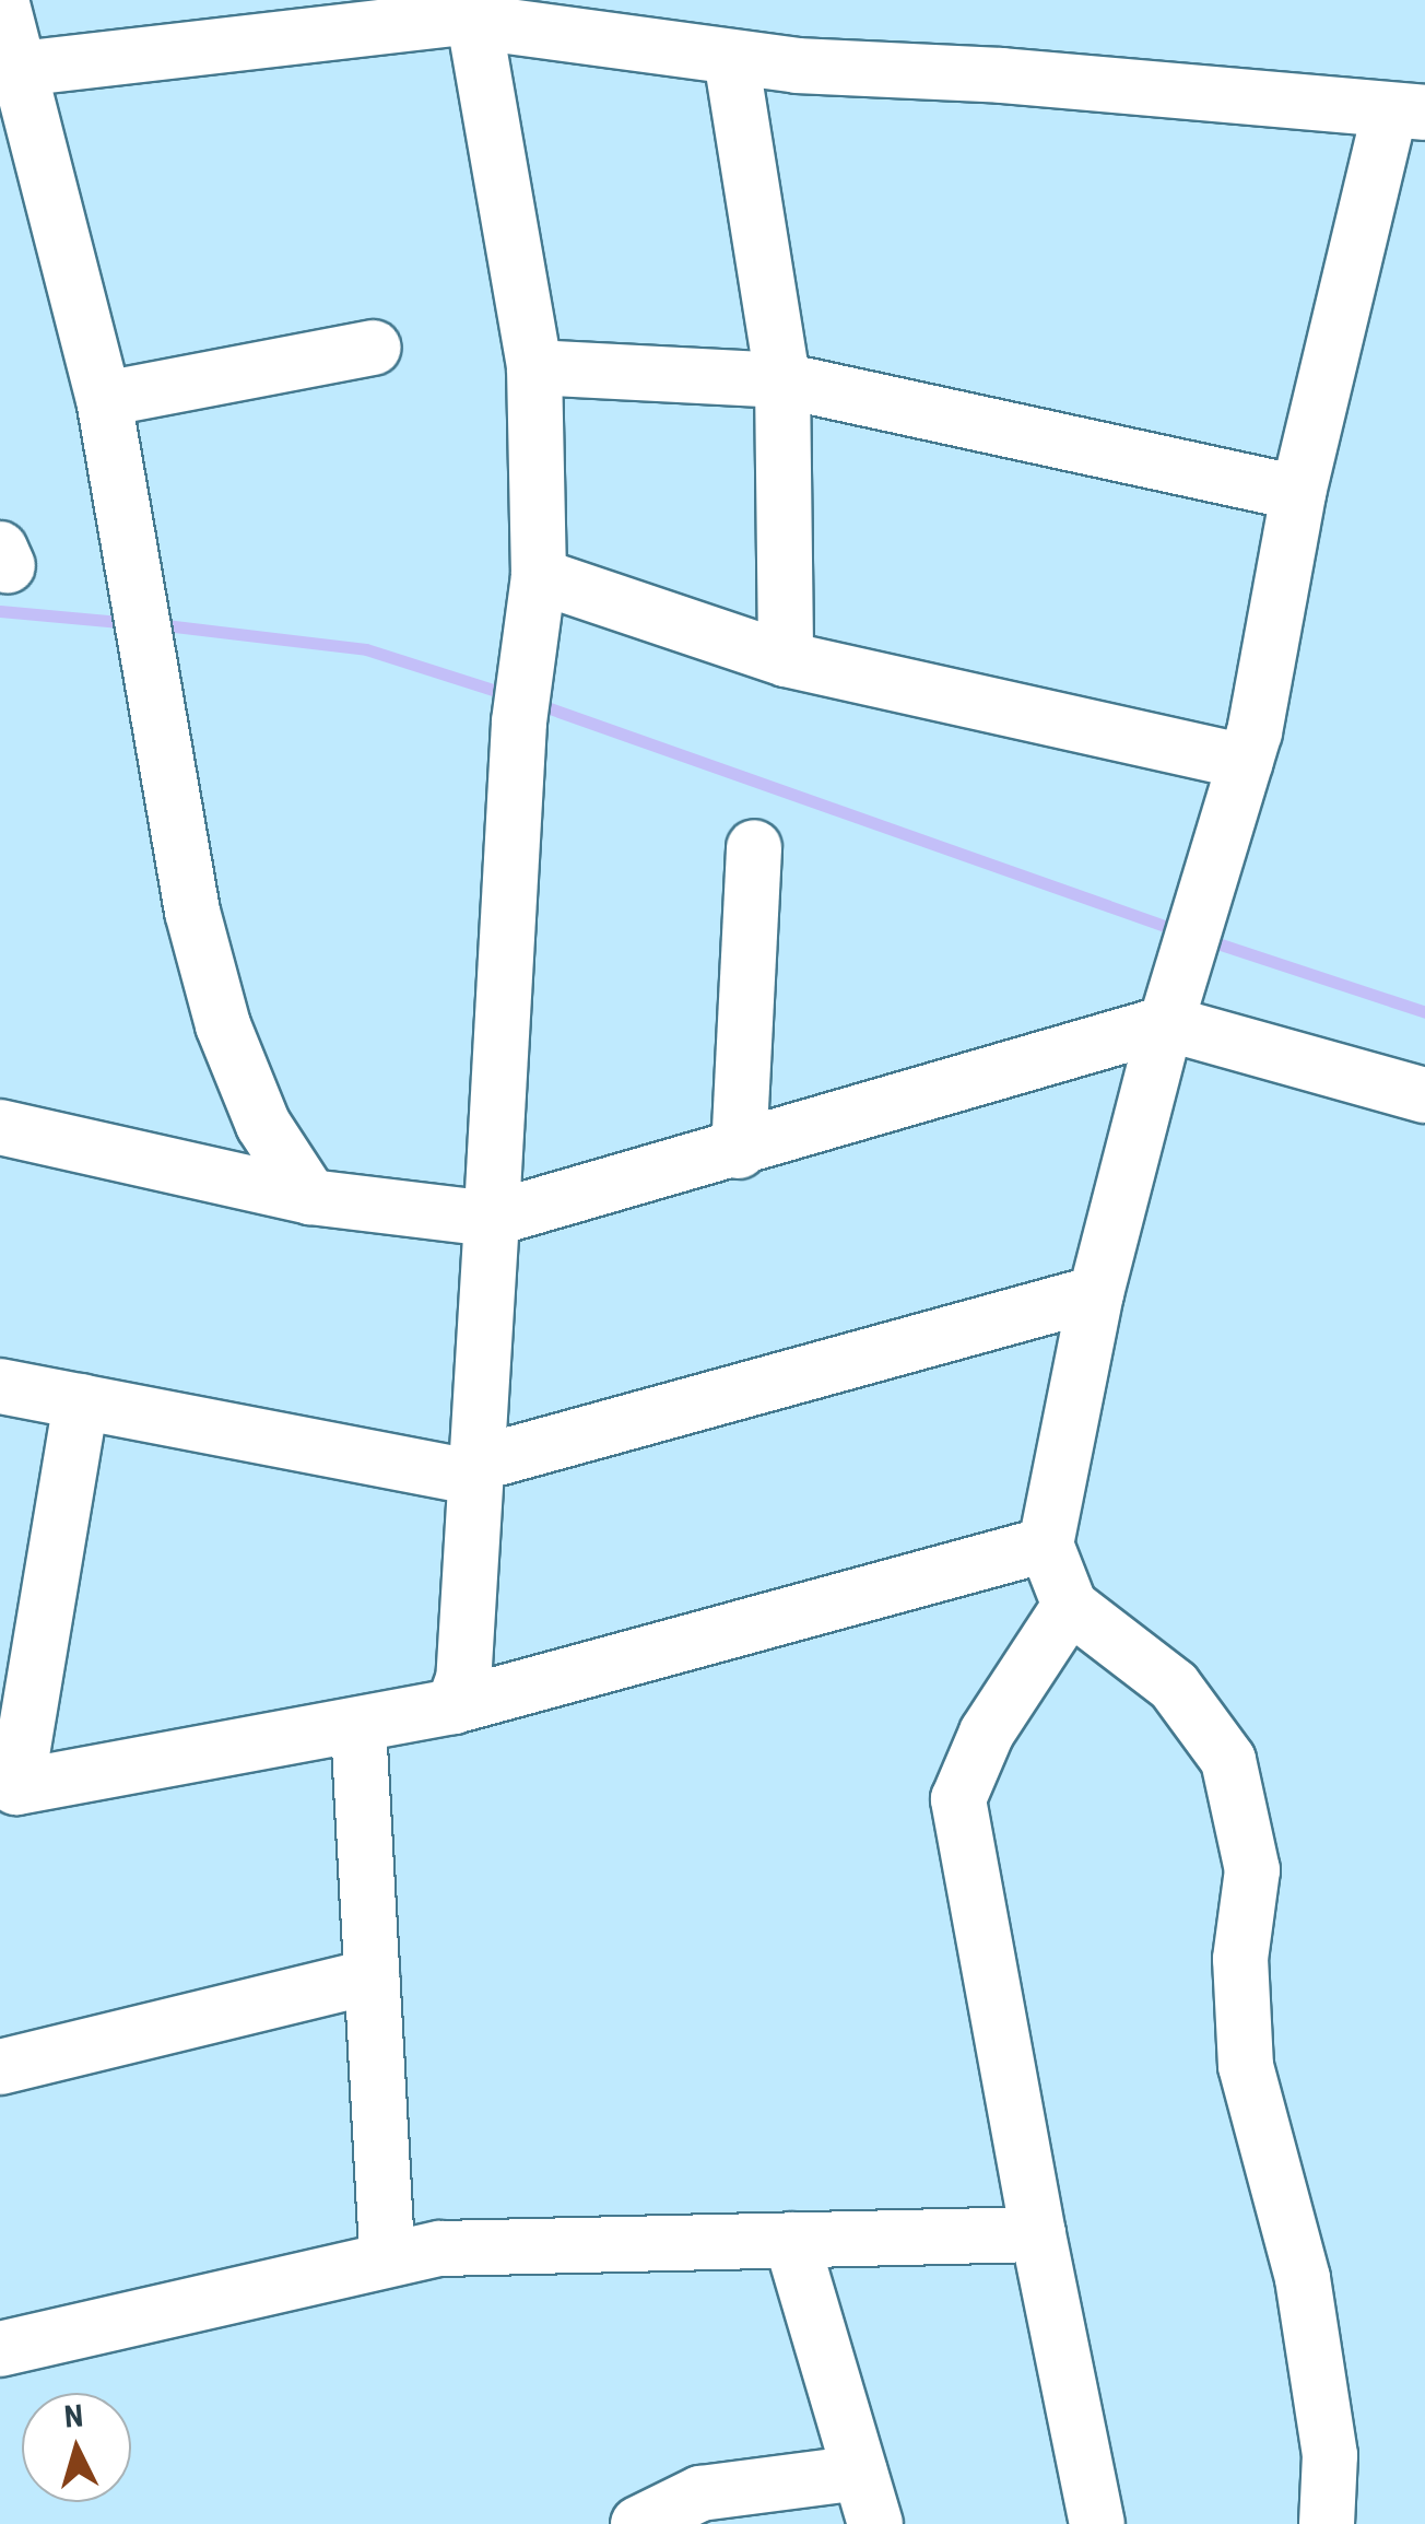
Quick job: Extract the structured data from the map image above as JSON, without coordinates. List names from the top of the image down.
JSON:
{
  "north": "top"
}
